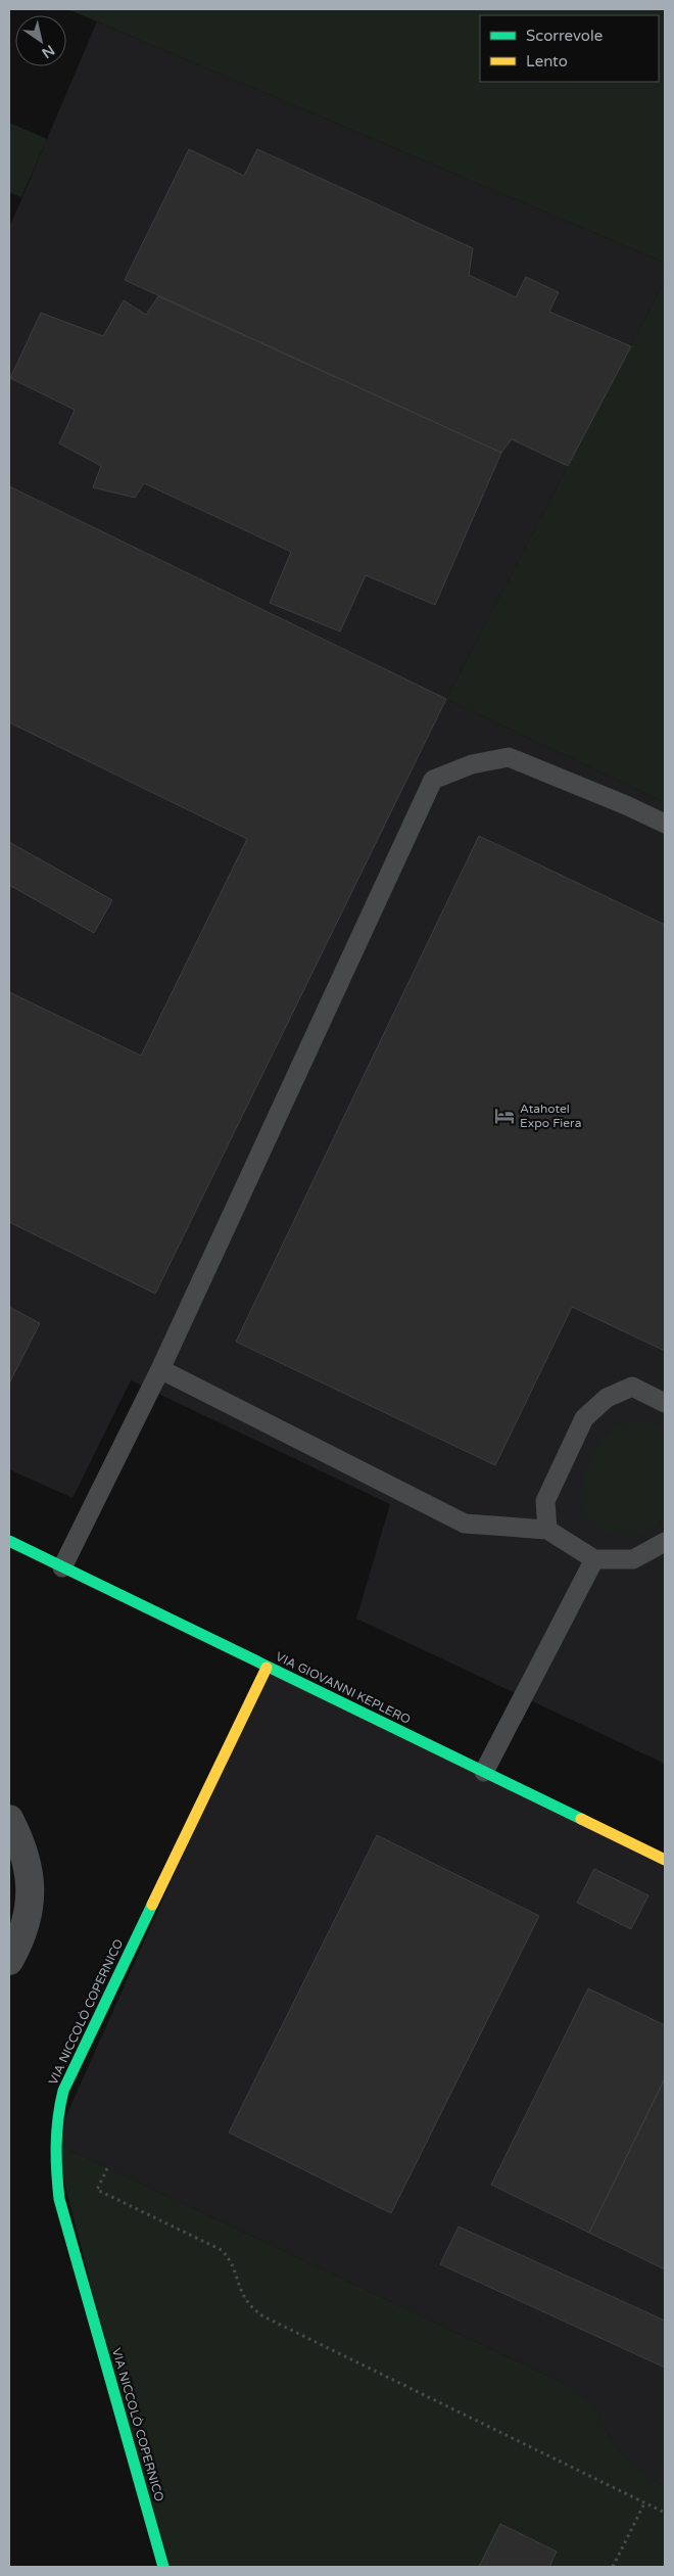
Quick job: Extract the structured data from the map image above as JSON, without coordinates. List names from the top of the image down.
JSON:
{
  "streets": {
    "street": ["VIA GIOVANNI KEPLERO", "VIA NICCOLÒ COPERNICO"]
  },
  "crossings": [
    ["VIA GIOVANNI KEPLERO", "VIA NICCOLÒ COPERNICO"]
  ],
  "places": {
    "hotel": ["Atahotel Expo Fiera"]
  },
  "legend": ["Scorrevole", "Lento"],
  "north": "bottom right"
}
